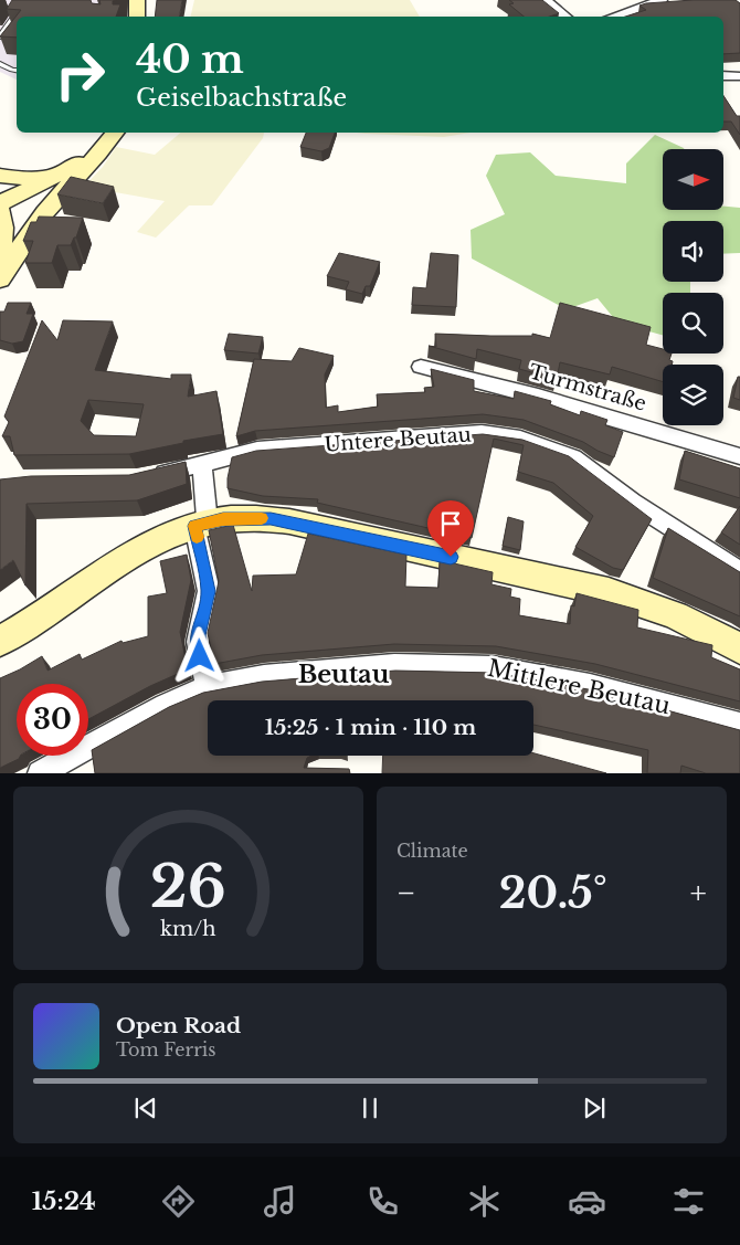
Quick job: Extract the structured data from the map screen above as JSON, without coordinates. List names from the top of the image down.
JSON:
{
  "streets": {
    "street": ["Turmstraße", "Untere Beutau", "Mittlere Beutau"]
  },
  "districts": ["Beutau"],
  "north": "right",
  "page": {
    "turn": ["40 m", "Geiselbachstraße"],
    "limit": "30",
    "trip": "15:25 · 1 min · 110 m",
    "tile": "Climate",
    "heat": ["−", "20.5°", "+"],
    "song": ["Open Road", "Tom Ferris"],
    "tabs": "15:24",
    "gauge": ["26", "km/h"]
  }
}
